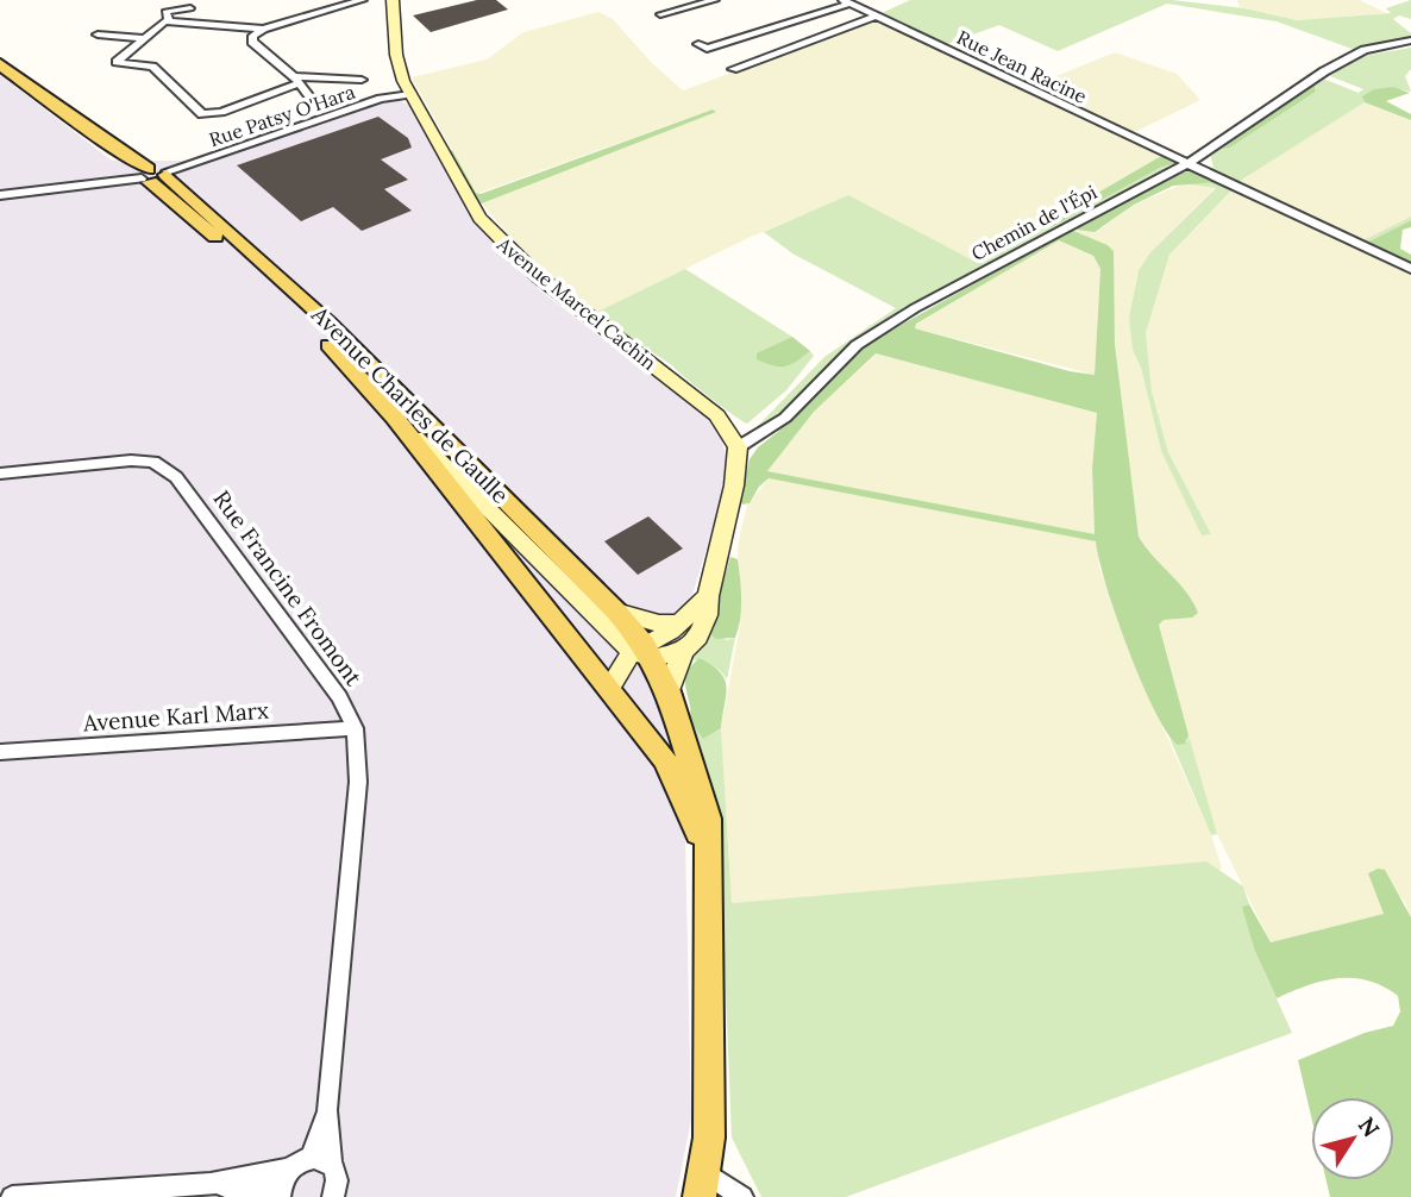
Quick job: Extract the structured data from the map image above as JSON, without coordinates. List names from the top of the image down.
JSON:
{
  "streets": {
    "main road": ["Avenue Charles de Gaulle"],
    "street": [
      "Rue Jean Racine",
      "Rue Patsy O'Hara",
      "Chemin de l'Épi",
      "Avenue Marcel Cachin",
      "Rue Francine Fromont",
      "Avenue Karl Marx"
    ]
  },
  "crossings": [
    ["Rue Jean Racine", "Chemin de l'Épi"],
    ["Rue Patsy O'Hara", "Avenue Marcel Cachin"],
    ["Rue Patsy O'Hara", "Avenue Charles de Gaulle"],
    ["Chemin de l'Épi", "Avenue Marcel Cachin"],
    ["Rue Francine Fromont", "Avenue Karl Marx"]
  ],
  "north": "top right"
}
